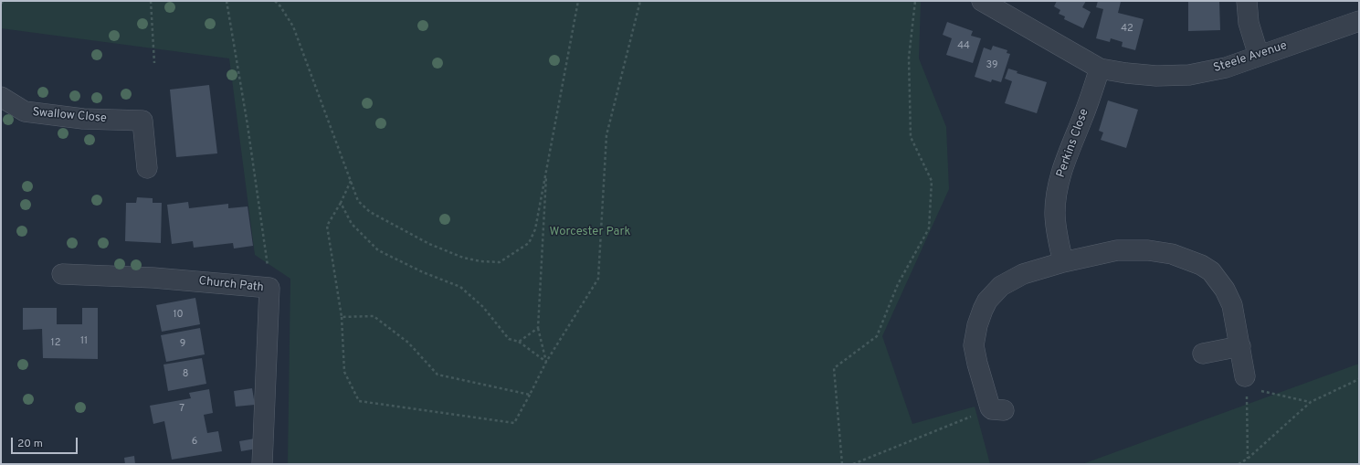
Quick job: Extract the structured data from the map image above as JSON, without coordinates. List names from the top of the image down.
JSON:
{
  "streets": {
    "street": [
      "Steele Avenue",
      "Swallow Close",
      "Perkins Close",
      "Church Path"
    ]
  },
  "crossings": [
    ["Steele Avenue", "Perkins Close"]
  ],
  "parks": ["Worcester Park"],
  "house_numbers": [
    "42",
    "44",
    "39",
    "10",
    "11",
    "12",
    "9",
    "8",
    "7",
    "6"
  ],
  "scale_bar": "20 m"
}
